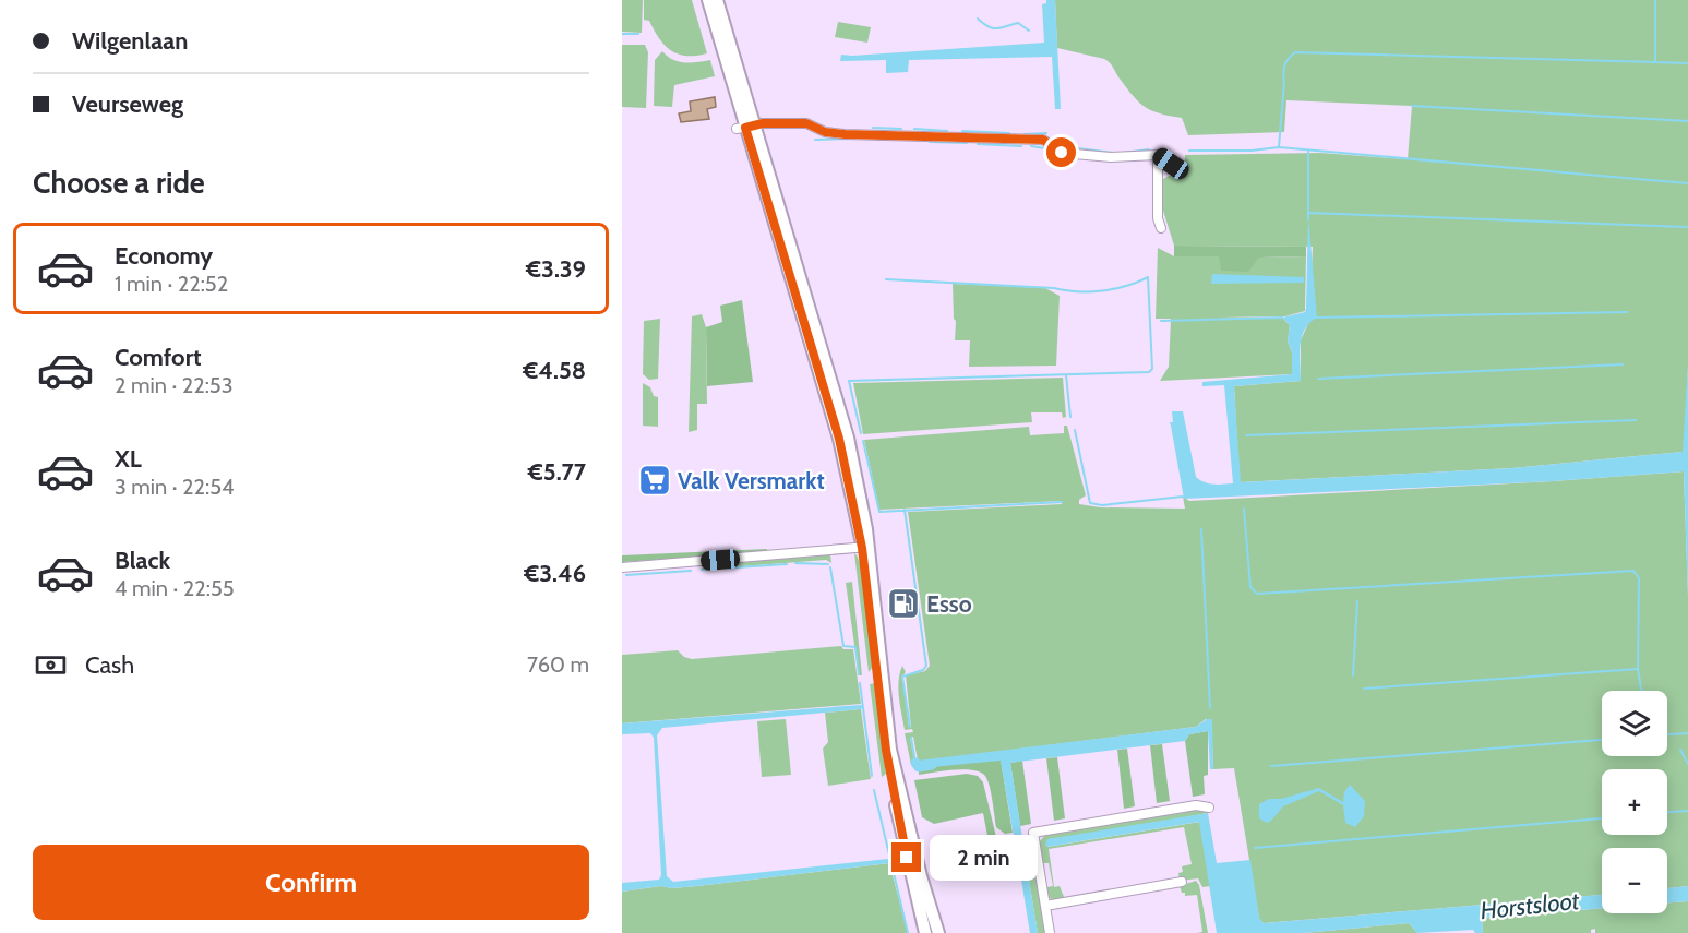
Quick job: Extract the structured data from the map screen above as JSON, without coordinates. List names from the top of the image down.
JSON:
{
  "water": ["Horstsloot"],
  "places": {
    "supermarket": ["Valk Versmarkt"],
    "fuel station": ["Esso"]
  },
  "page": {
    "banner": ["Wilgenlaan", "Veurseweg"],
    "heading": "Choose a ride",
    "list": [
      {
        "name": "Economy",
        "note": "1 min · 22:52",
        "value": "€3.39"
      },
      {
        "name": "Comfort",
        "note": "2 min · 22:53",
        "value": "€4.58"
      },
      {
        "name": "XL",
        "note": "3 min · 22:54",
        "value": "€5.77"
      },
      {
        "name": "Black",
        "note": "4 min · 22:55",
        "value": "€3.46"
      }
    ],
    "pay": ["Cash", "760 m"],
    "map_buttons": ["+", "−"],
    "buttons": "Confirm",
    "bubble": "2 min"
  }
}
